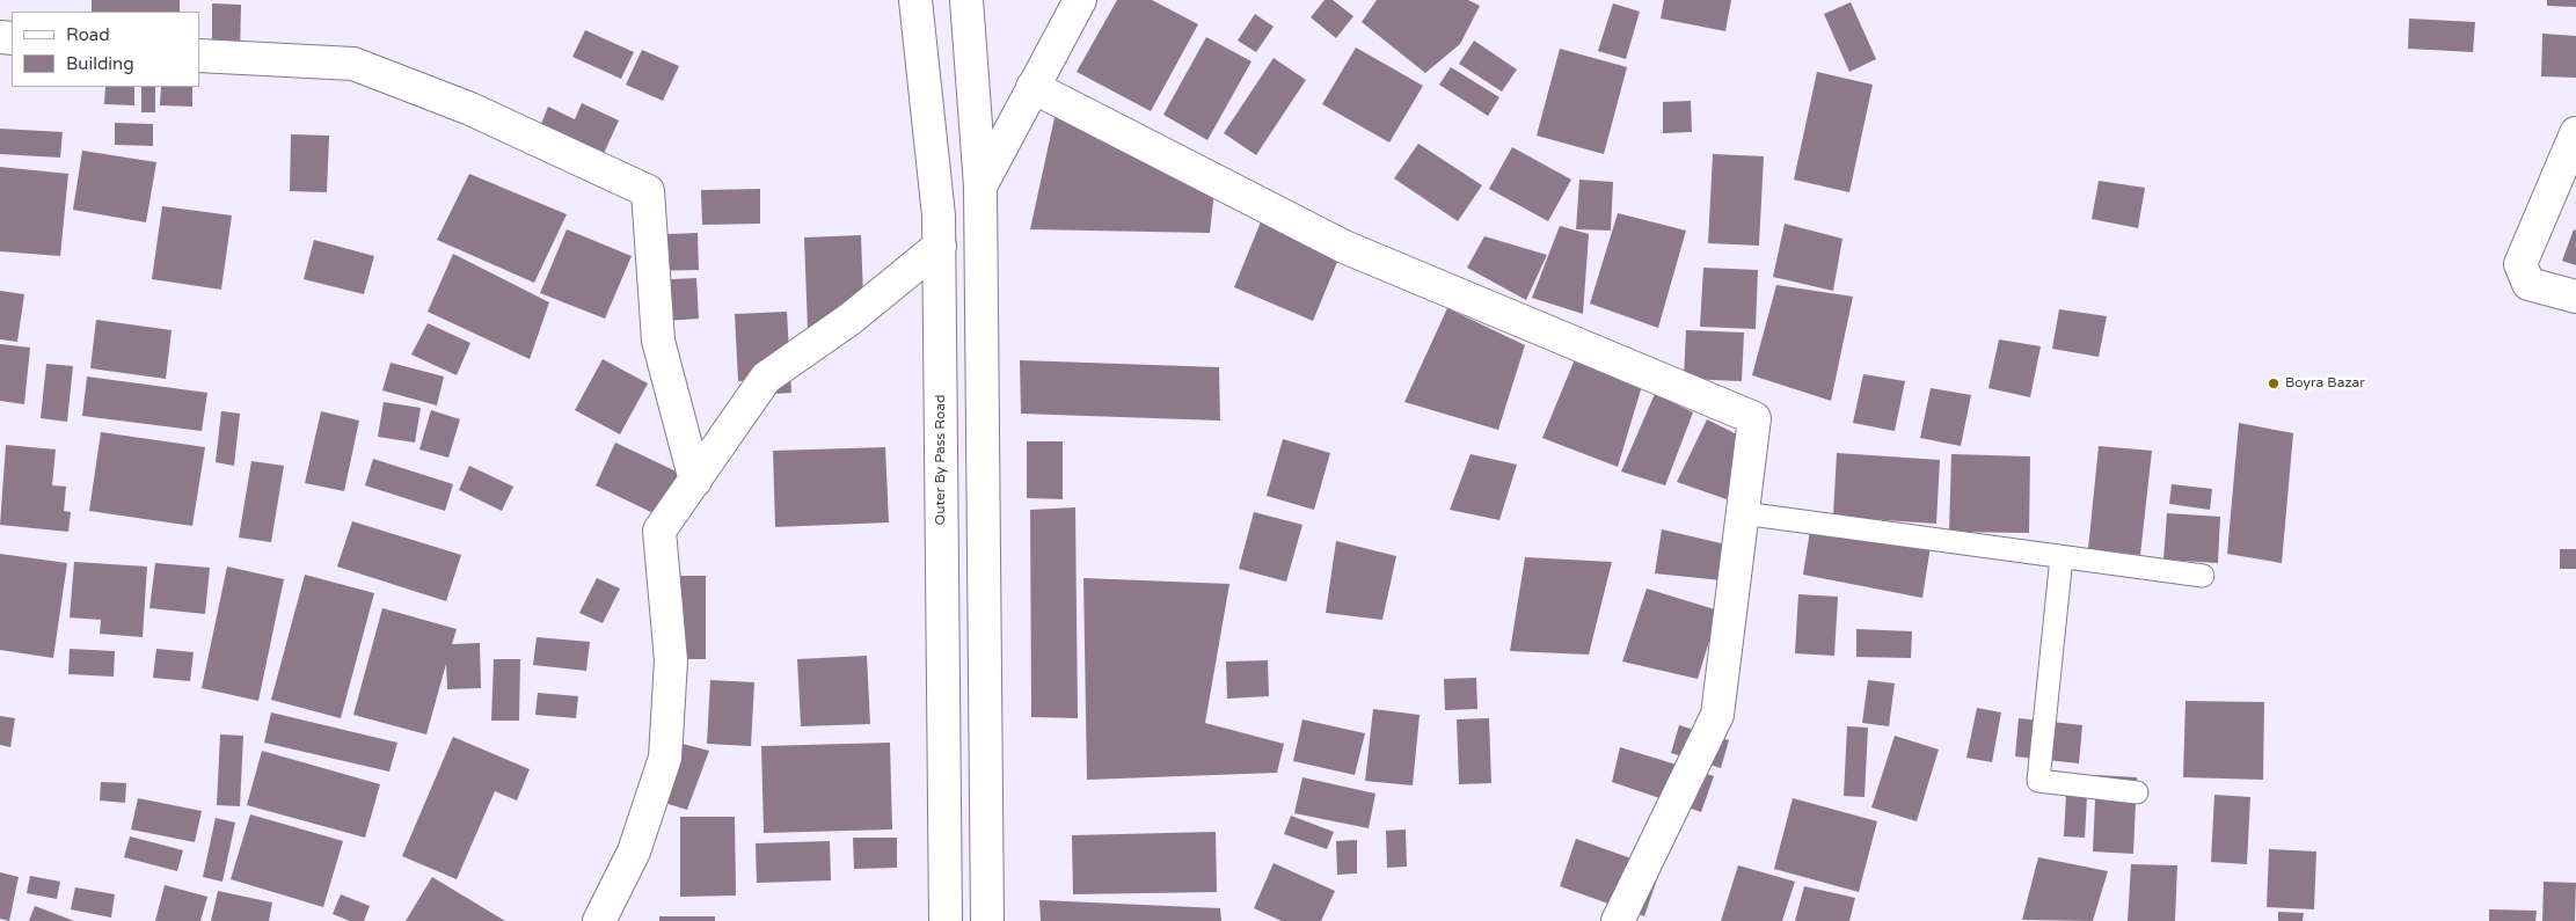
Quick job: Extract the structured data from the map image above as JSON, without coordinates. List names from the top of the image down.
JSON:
{
  "streets": {
    "street": ["Outer By Pass Road"]
  },
  "places": ["Boyra Bazar"],
  "legend": ["Road", "Building"]
}
